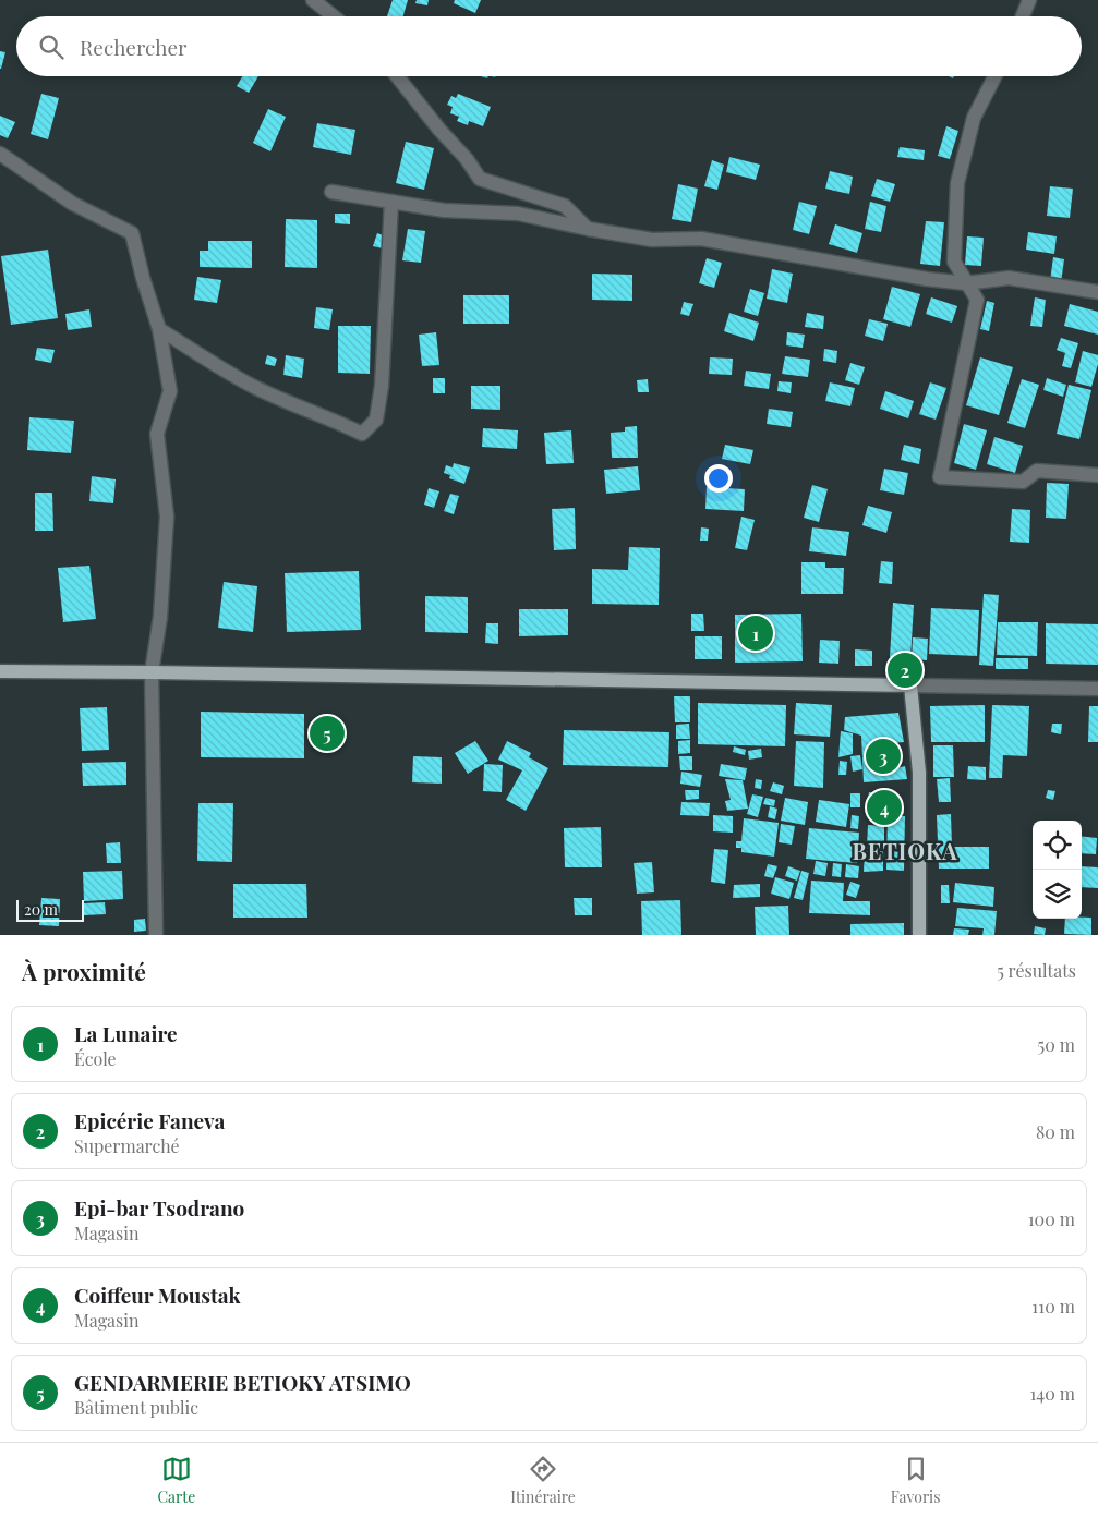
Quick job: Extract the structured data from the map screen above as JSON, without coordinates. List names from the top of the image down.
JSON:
{
  "districts": ["BETIOKA"],
  "scale_bar": "20 m",
  "page": {
    "search": "Rechercher",
    "pins": [
      "1",
      "2",
      "5",
      "3",
      "4"
    ],
    "scale": "20 m",
    "heading": ["À proximité", "5 résultats"],
    "list": [
      {
        "mark": "1",
        "name": "La Lunaire",
        "note": "École",
        "value": "50 m"
      },
      {
        "mark": "2",
        "name": "Epicérie Faneva",
        "note": "Supermarché",
        "value": "80 m"
      },
      {
        "mark": "3",
        "name": "Epi-bar Tsodrano",
        "note": "Magasin",
        "value": "100 m"
      },
      {
        "mark": "4",
        "name": "Coiffeur Moustak",
        "note": "Magasin",
        "value": "110 m"
      },
      {
        "mark": "5",
        "name": "GENDARMERIE BETIOKY ATSIMO",
        "note": "Bâtiment public",
        "value": "140 m"
      }
    ],
    "nav": ["Carte", "Itinéraire", "Favoris"]
  }
}
